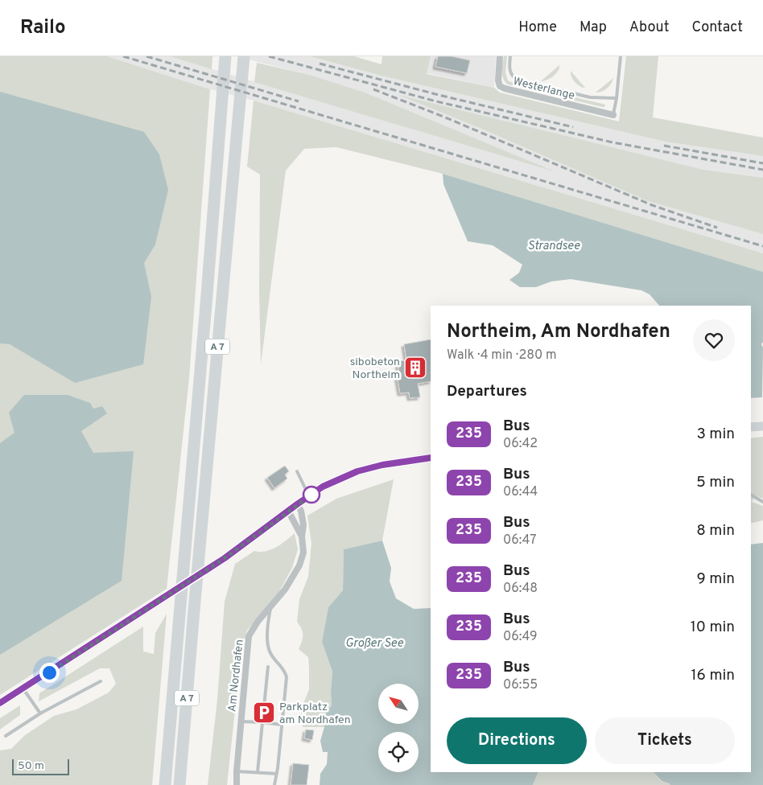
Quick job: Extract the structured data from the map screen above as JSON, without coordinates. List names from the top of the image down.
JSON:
{
  "streets": {
    "highway": ["A 7"],
    "street": ["Westerlange", "Am Nordhafen"]
  },
  "water": ["Strandsee", "Großer See"],
  "places": {
    "building": ["sibobeton Northeim"],
    "parking": ["Parkplatz am Nordhafen"]
  },
  "lines": ["bus line 235"],
  "scale_bar": "50 m",
  "north": "top left",
  "page": {
    "header": "Railo",
    "nav": [
      "Home",
      "Map",
      "About",
      "Contact"
    ],
    "heading": [
      ["Northeim, Am Nordhafen", "Walk · 4 min · 280 m"],
      "Departures"
    ],
    "list": [
      {
        "mark": "235",
        "name": "Bus",
        "note": "06:42",
        "value": "3 min"
      },
      {
        "mark": "235",
        "name": "Bus",
        "note": "06:44",
        "value": "5 min"
      },
      {
        "mark": "235",
        "name": "Bus",
        "note": "06:47",
        "value": "8 min"
      },
      {
        "mark": "235",
        "name": "Bus",
        "note": "06:48",
        "value": "9 min"
      },
      {
        "mark": "235",
        "name": "Bus",
        "note": "06:49",
        "value": "10 min"
      },
      {
        "mark": "235",
        "name": "Bus",
        "note": "06:55",
        "value": "16 min"
      }
    ],
    "buttons": ["Directions", "Tickets"],
    "scale": "50 m"
  }
}
